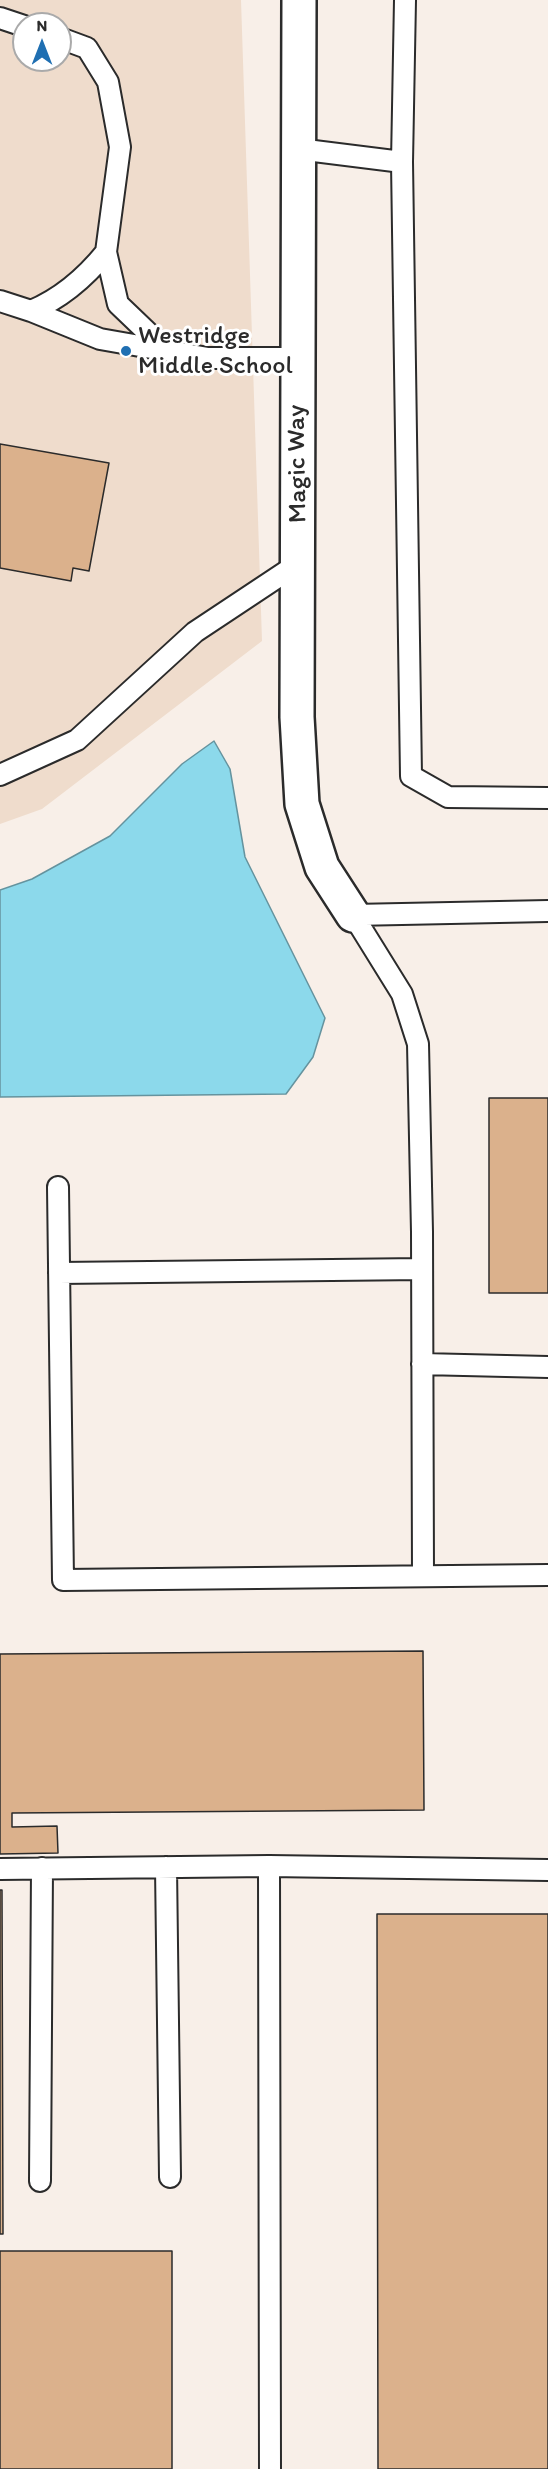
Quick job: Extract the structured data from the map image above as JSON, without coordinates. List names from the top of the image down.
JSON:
{
  "streets": {
    "street": ["Magic Way"]
  },
  "places": ["Westridge Middle School"],
  "north": "top"
}
